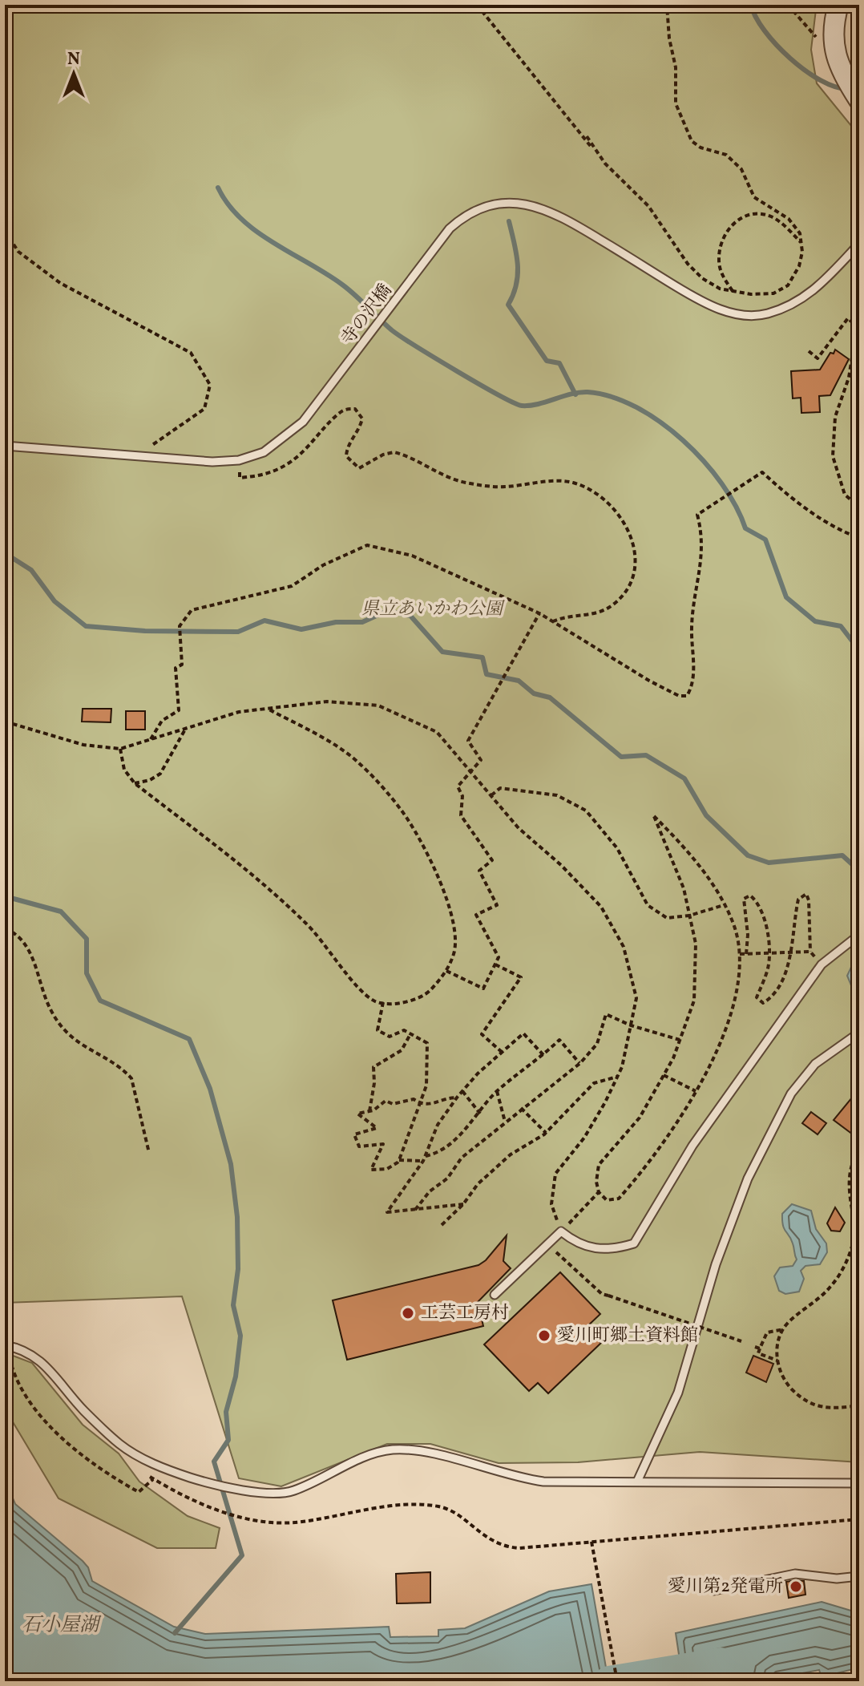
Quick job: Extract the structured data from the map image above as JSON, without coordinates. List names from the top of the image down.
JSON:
{
  "streets": {
    "lane": ["寺の沢橋"]
  },
  "water": ["石小屋湖"],
  "parks": ["県立あいかわ公園"],
  "places": ["工芸工房村", "愛川町郷土資料館", "愛川第2発電所"],
  "north": "top"
}
